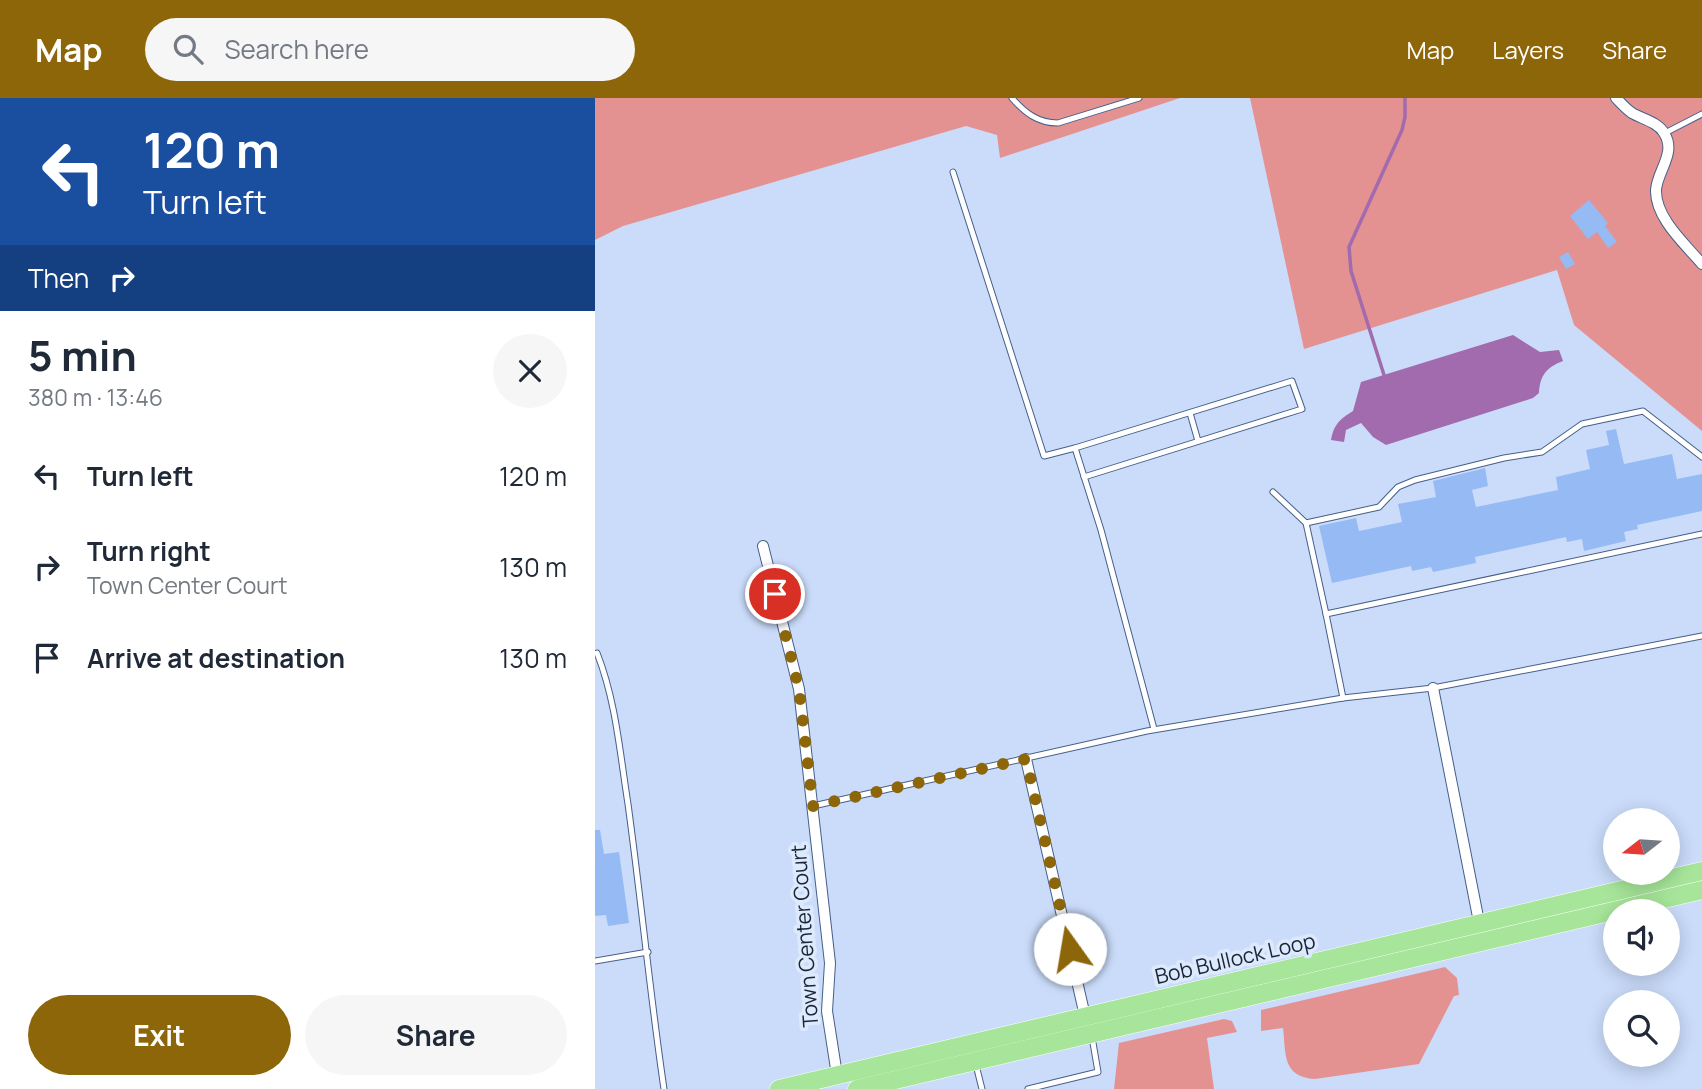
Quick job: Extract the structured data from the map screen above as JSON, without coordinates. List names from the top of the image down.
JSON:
{
  "streets": {
    "highway": ["Bob Bullock Loop"],
    "street": ["Town Center Court"]
  },
  "crossings": [
    ["Town Center Court", "Bob Bullock Loop"]
  ],
  "north": "left",
  "page": {
    "header": "Map",
    "search": "Search here",
    "nav": ["Map", "Layers", "Share"],
    "turn": ["120 m", "Turn left"],
    "then": "Then",
    "heading": ["5 min", "380 m · 13:46"],
    "list": [
      {
        "name": "Turn left",
        "value": "120 m"
      },
      {
        "name": "Turn right",
        "note": "Town Center Court",
        "value": "130 m"
      },
      {
        "name": "Arrive at destination",
        "value": "130 m"
      }
    ],
    "buttons": ["Exit", "Share"]
  }
}
